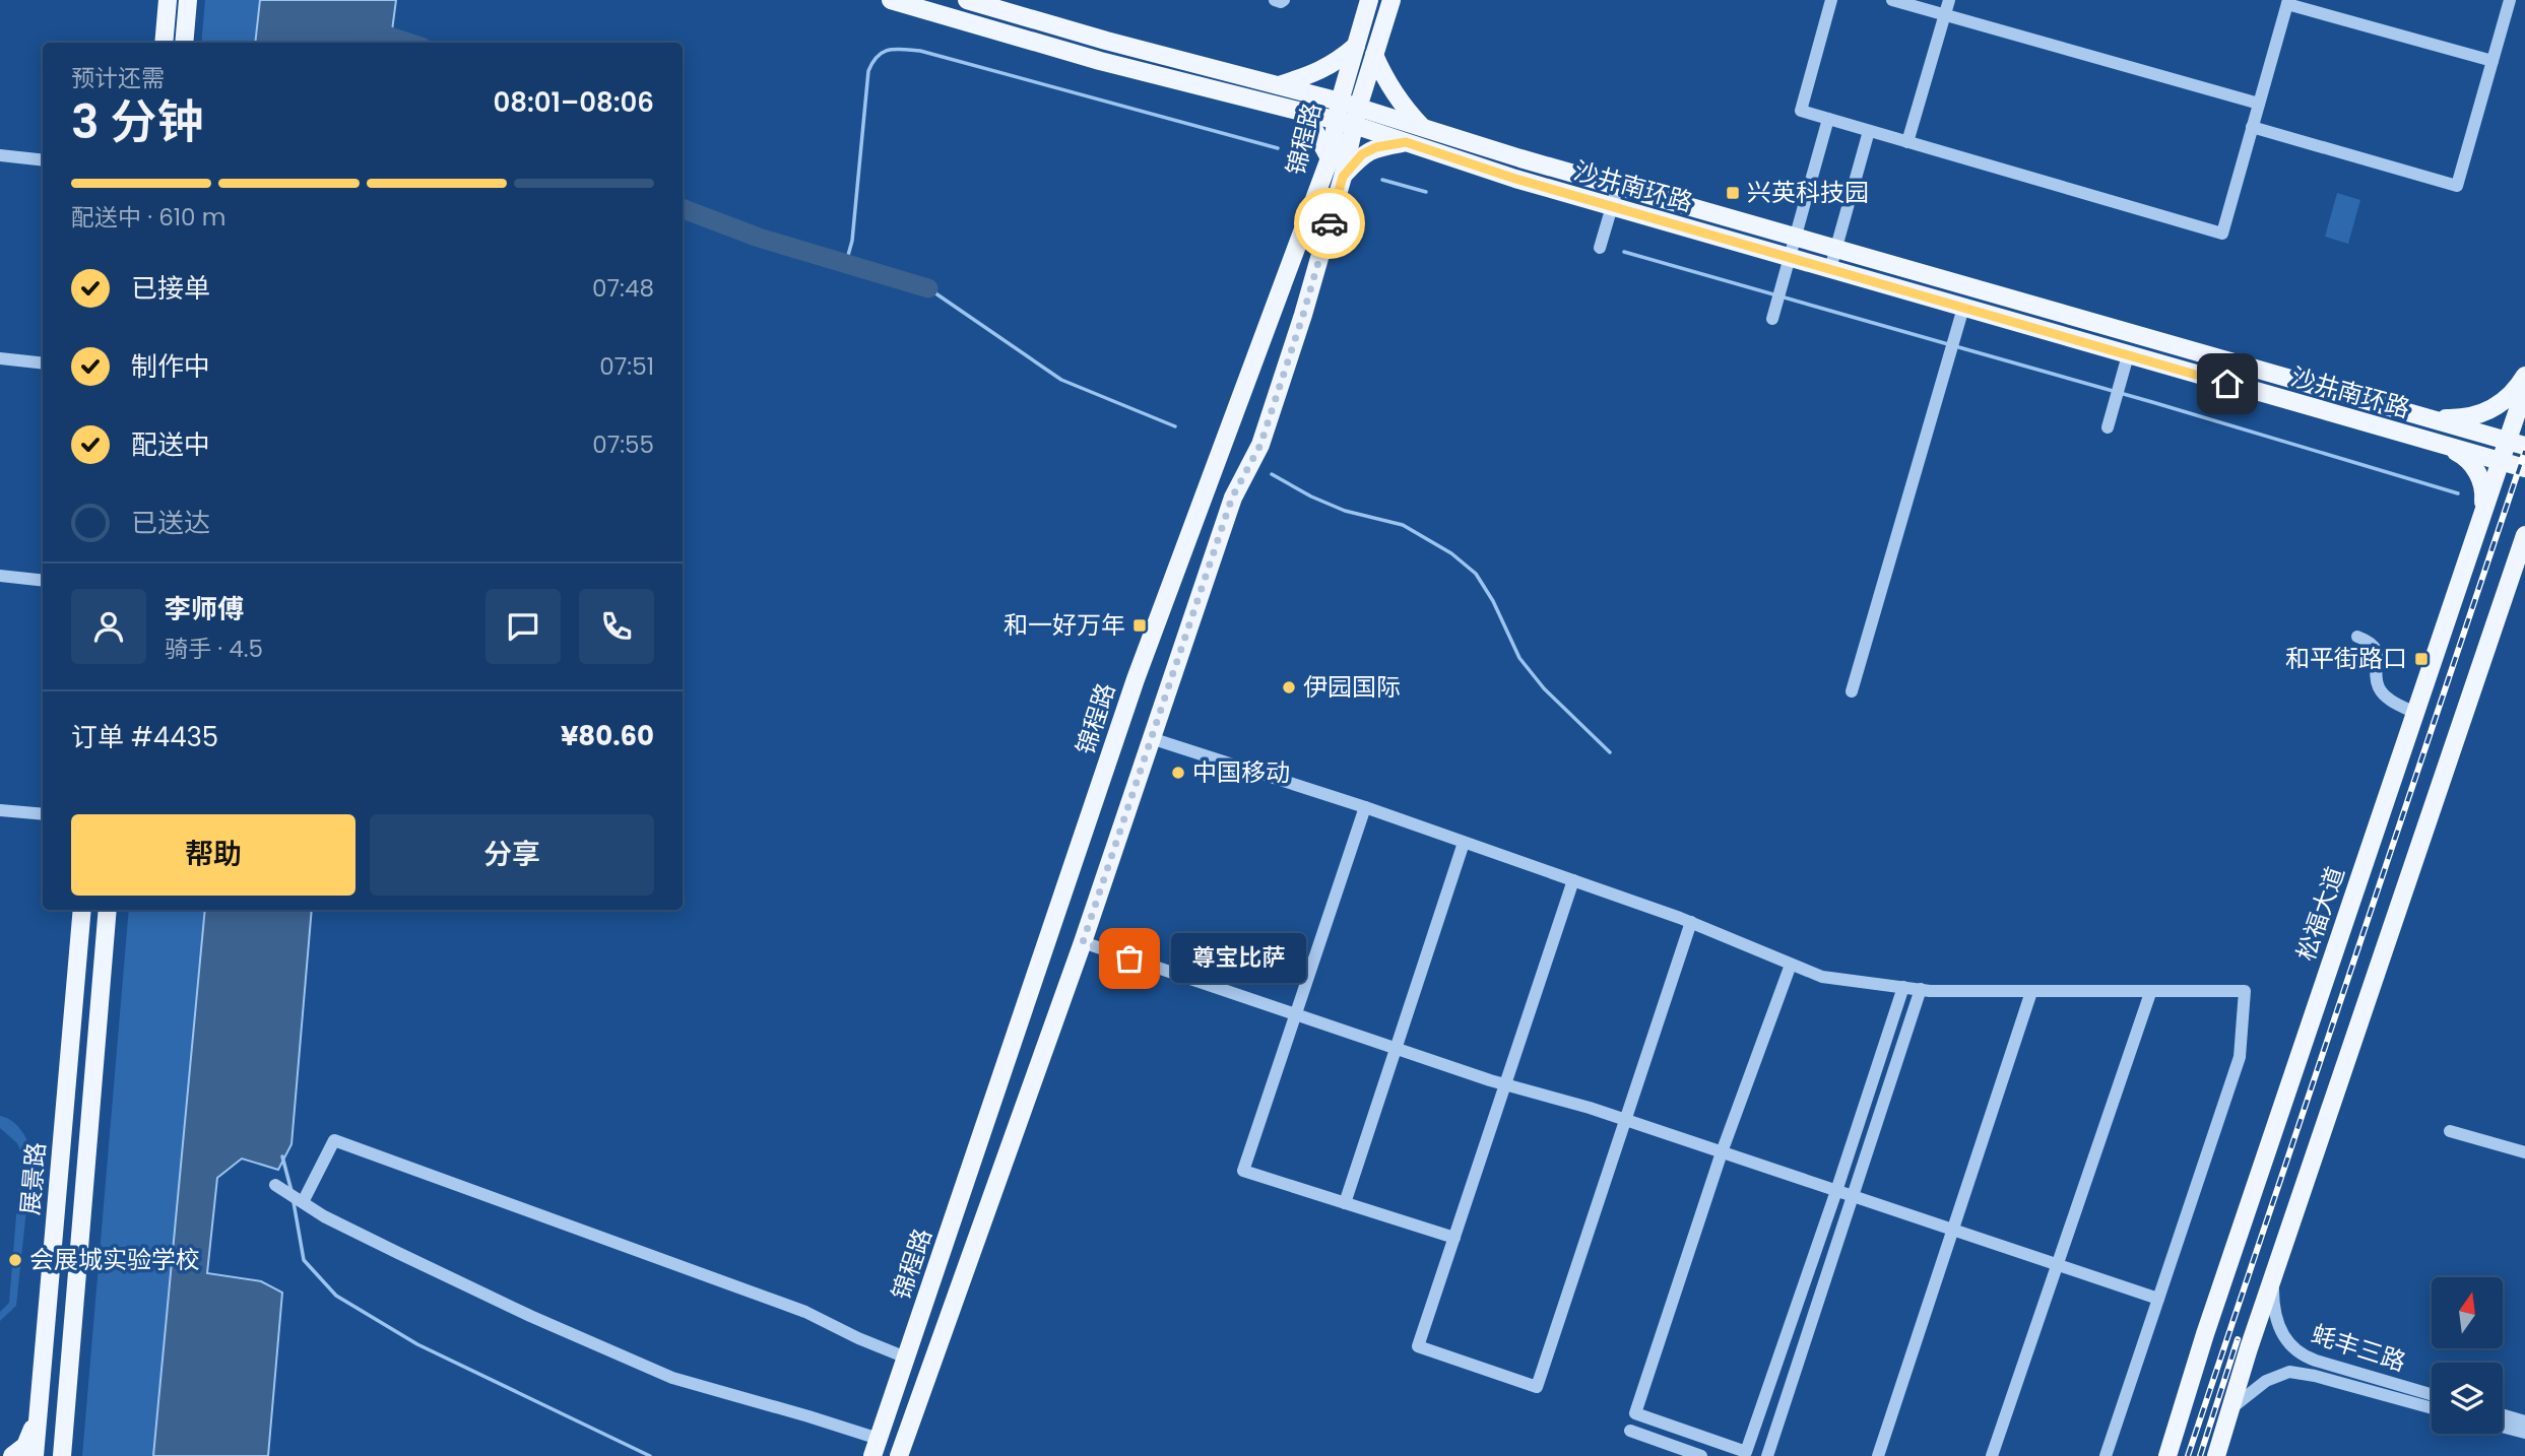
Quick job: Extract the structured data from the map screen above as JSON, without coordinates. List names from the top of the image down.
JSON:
{
  "streets": {
    "main road": [
      "锦程路",
      "沙井南环路",
      "松福大道",
      "展景路"
    ],
    "street": ["蚝丰三路"]
  },
  "crossings": [
    ["锦程路", "沙井南环路"],
    ["沙井南环路", "松福大道"]
  ],
  "places": {
    "transit": ["兴英科技园", "和一好万年", "和平街路口"],
    "other": [
      "伊园国际",
      "中国移动",
      "尊宝比萨",
      "会展城实验学校"
    ]
  },
  "north": "top",
  "page": {
    "heading": ["3 分钟", "预计还需", "08:01–08:06"],
    "panel": [
      "李师傅",
      "骑手 · 4.5",
      "订单 #4435",
      "¥80.60"
    ],
    "bar": "配送中 · 610 m",
    "list": [
      ["已接单", "07:48"],
      ["制作中", "07:51"],
      ["配送中", "07:55"],
      "已送达"
    ],
    "buttons": ["帮助", "分享"],
    "bubble": "尊宝比萨"
  }
}
